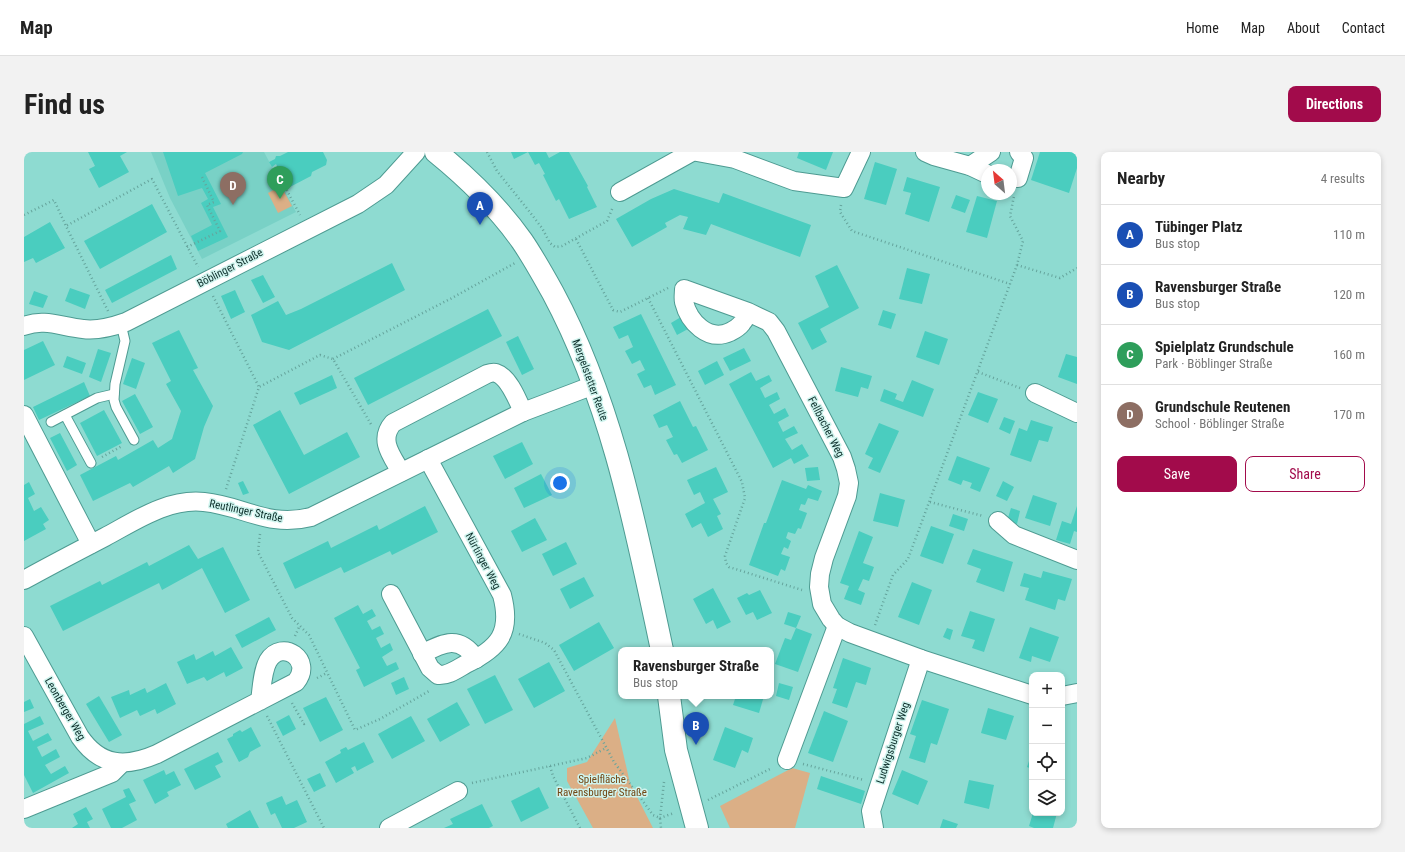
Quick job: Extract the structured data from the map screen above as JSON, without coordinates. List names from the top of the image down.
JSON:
{
  "streets": {
    "street": [
      "Böblinger Straße",
      "Mergelstetter Reute",
      "Fellbacher Weg",
      "Reutlinger Straße",
      "Nürtinger Weg",
      "Leonberger Weg",
      "Ludwigsburger Weg"
    ]
  },
  "crossings": [
    ["Mergelstetter Reute", "Reutlinger Straße"],
    ["Fellbacher Weg", "Ludwigsburger Weg"],
    ["Reutlinger Straße", "Nürtinger Weg"]
  ],
  "parks": ["Spielfläche Ravensburger Straße"],
  "north": "top left",
  "page": {
    "header": "Map",
    "nav": [
      "Home",
      "Map",
      "About",
      "Contact"
    ],
    "buttons": [
      "Directions",
      ["Save", "Share"]
    ],
    "title": "Find us",
    "heading": ["Nearby", "4 results"],
    "pins": [
      "C",
      "D",
      "A",
      "B"
    ],
    "list": [
      {
        "mark": "A",
        "name": "Tübinger Platz",
        "note": "Bus stop",
        "value": "110 m"
      },
      {
        "mark": "B",
        "name": "Ravensburger Straße",
        "note": "Bus stop",
        "value": "120 m"
      },
      {
        "mark": "C",
        "name": "Spielplatz Grundschule",
        "note": "Park · Böblinger Straße",
        "value": "160 m"
      },
      {
        "mark": "D",
        "name": "Grundschule Reutenen",
        "note": "School · Böblinger Straße",
        "value": "170 m"
      }
    ],
    "popup": ["Ravensburger Straße", "Bus stop"],
    "map_buttons": ["+", "−"]
  }
}
